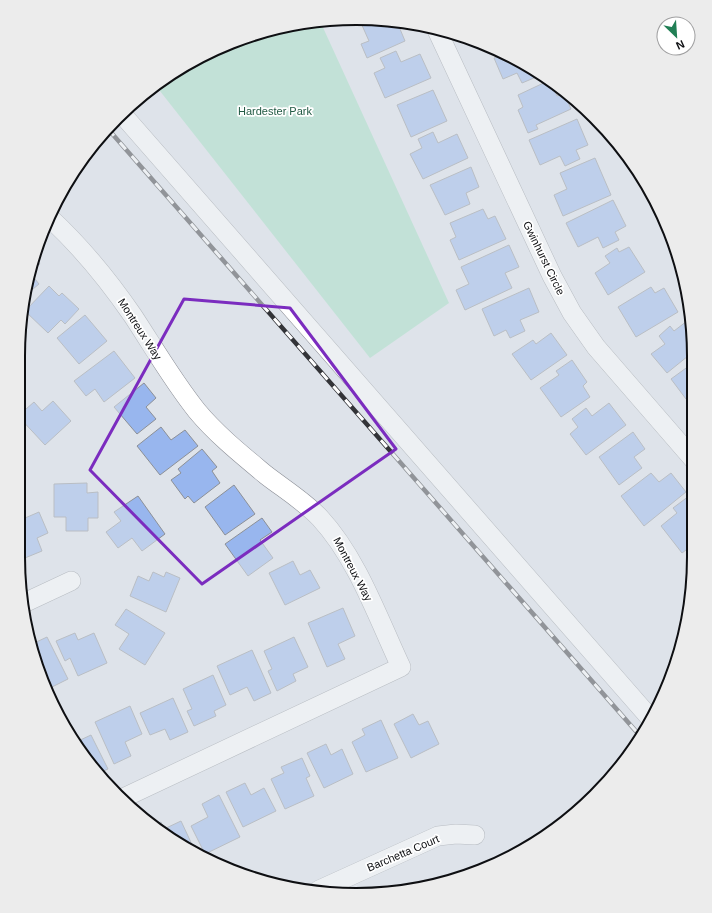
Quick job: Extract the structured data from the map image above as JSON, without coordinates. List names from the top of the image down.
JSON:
{
  "streets": {
    "street": ["Gwinhurst Circle", "Montreux Way", "Barchetta Court"]
  },
  "parks": ["Hardester Park"],
  "north": "bottom right"
}
